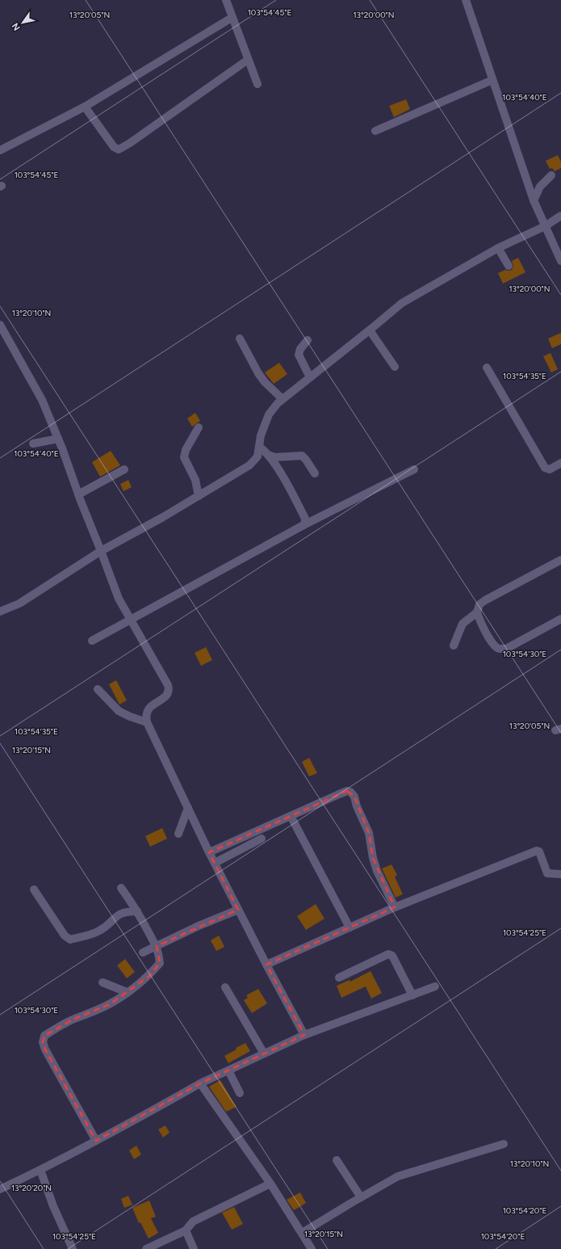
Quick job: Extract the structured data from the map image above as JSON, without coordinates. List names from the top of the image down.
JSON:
{
  "north": "bottom left",
  "coordinates": [
    "103°54'45\"E",
    "13°20'00\"N",
    "13°20'05\"N",
    "103°54'40\"E",
    "13°20'10\"N",
    "103°54'35\"E",
    "103°54'30\"E",
    "13°20'15\"N",
    "103°54'25\"E",
    "13°20'20\"N",
    "103°54'20\"E"
  ]
}
